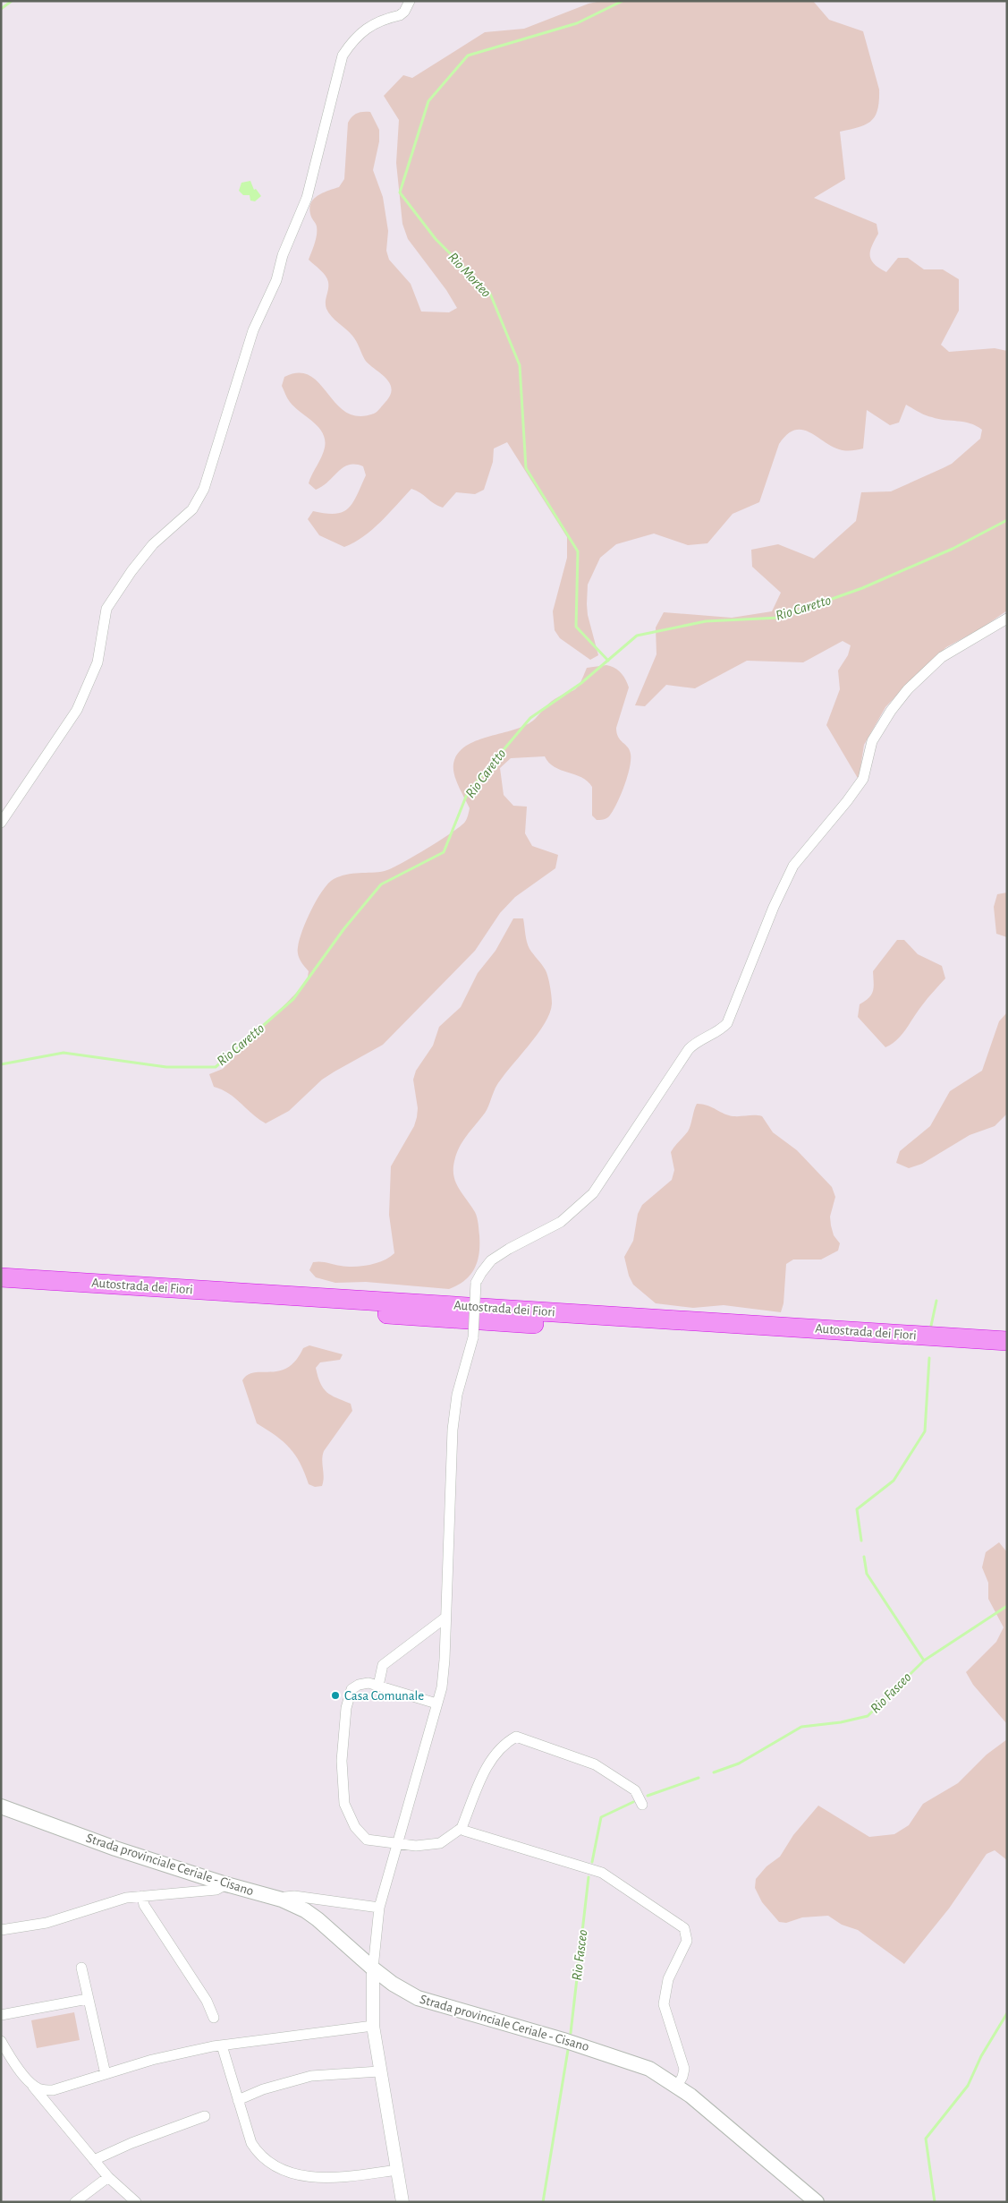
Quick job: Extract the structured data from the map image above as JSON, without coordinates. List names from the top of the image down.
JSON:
{
  "streets": {
    "highway": ["Autostrada dei Fiori"],
    "main road": ["Strada provinciale Ceriale - Cisano"]
  },
  "water": ["Rio Morteo", "Rio Caretto", "Rio Fasceo"],
  "places": ["Casa Comunale"]
}
